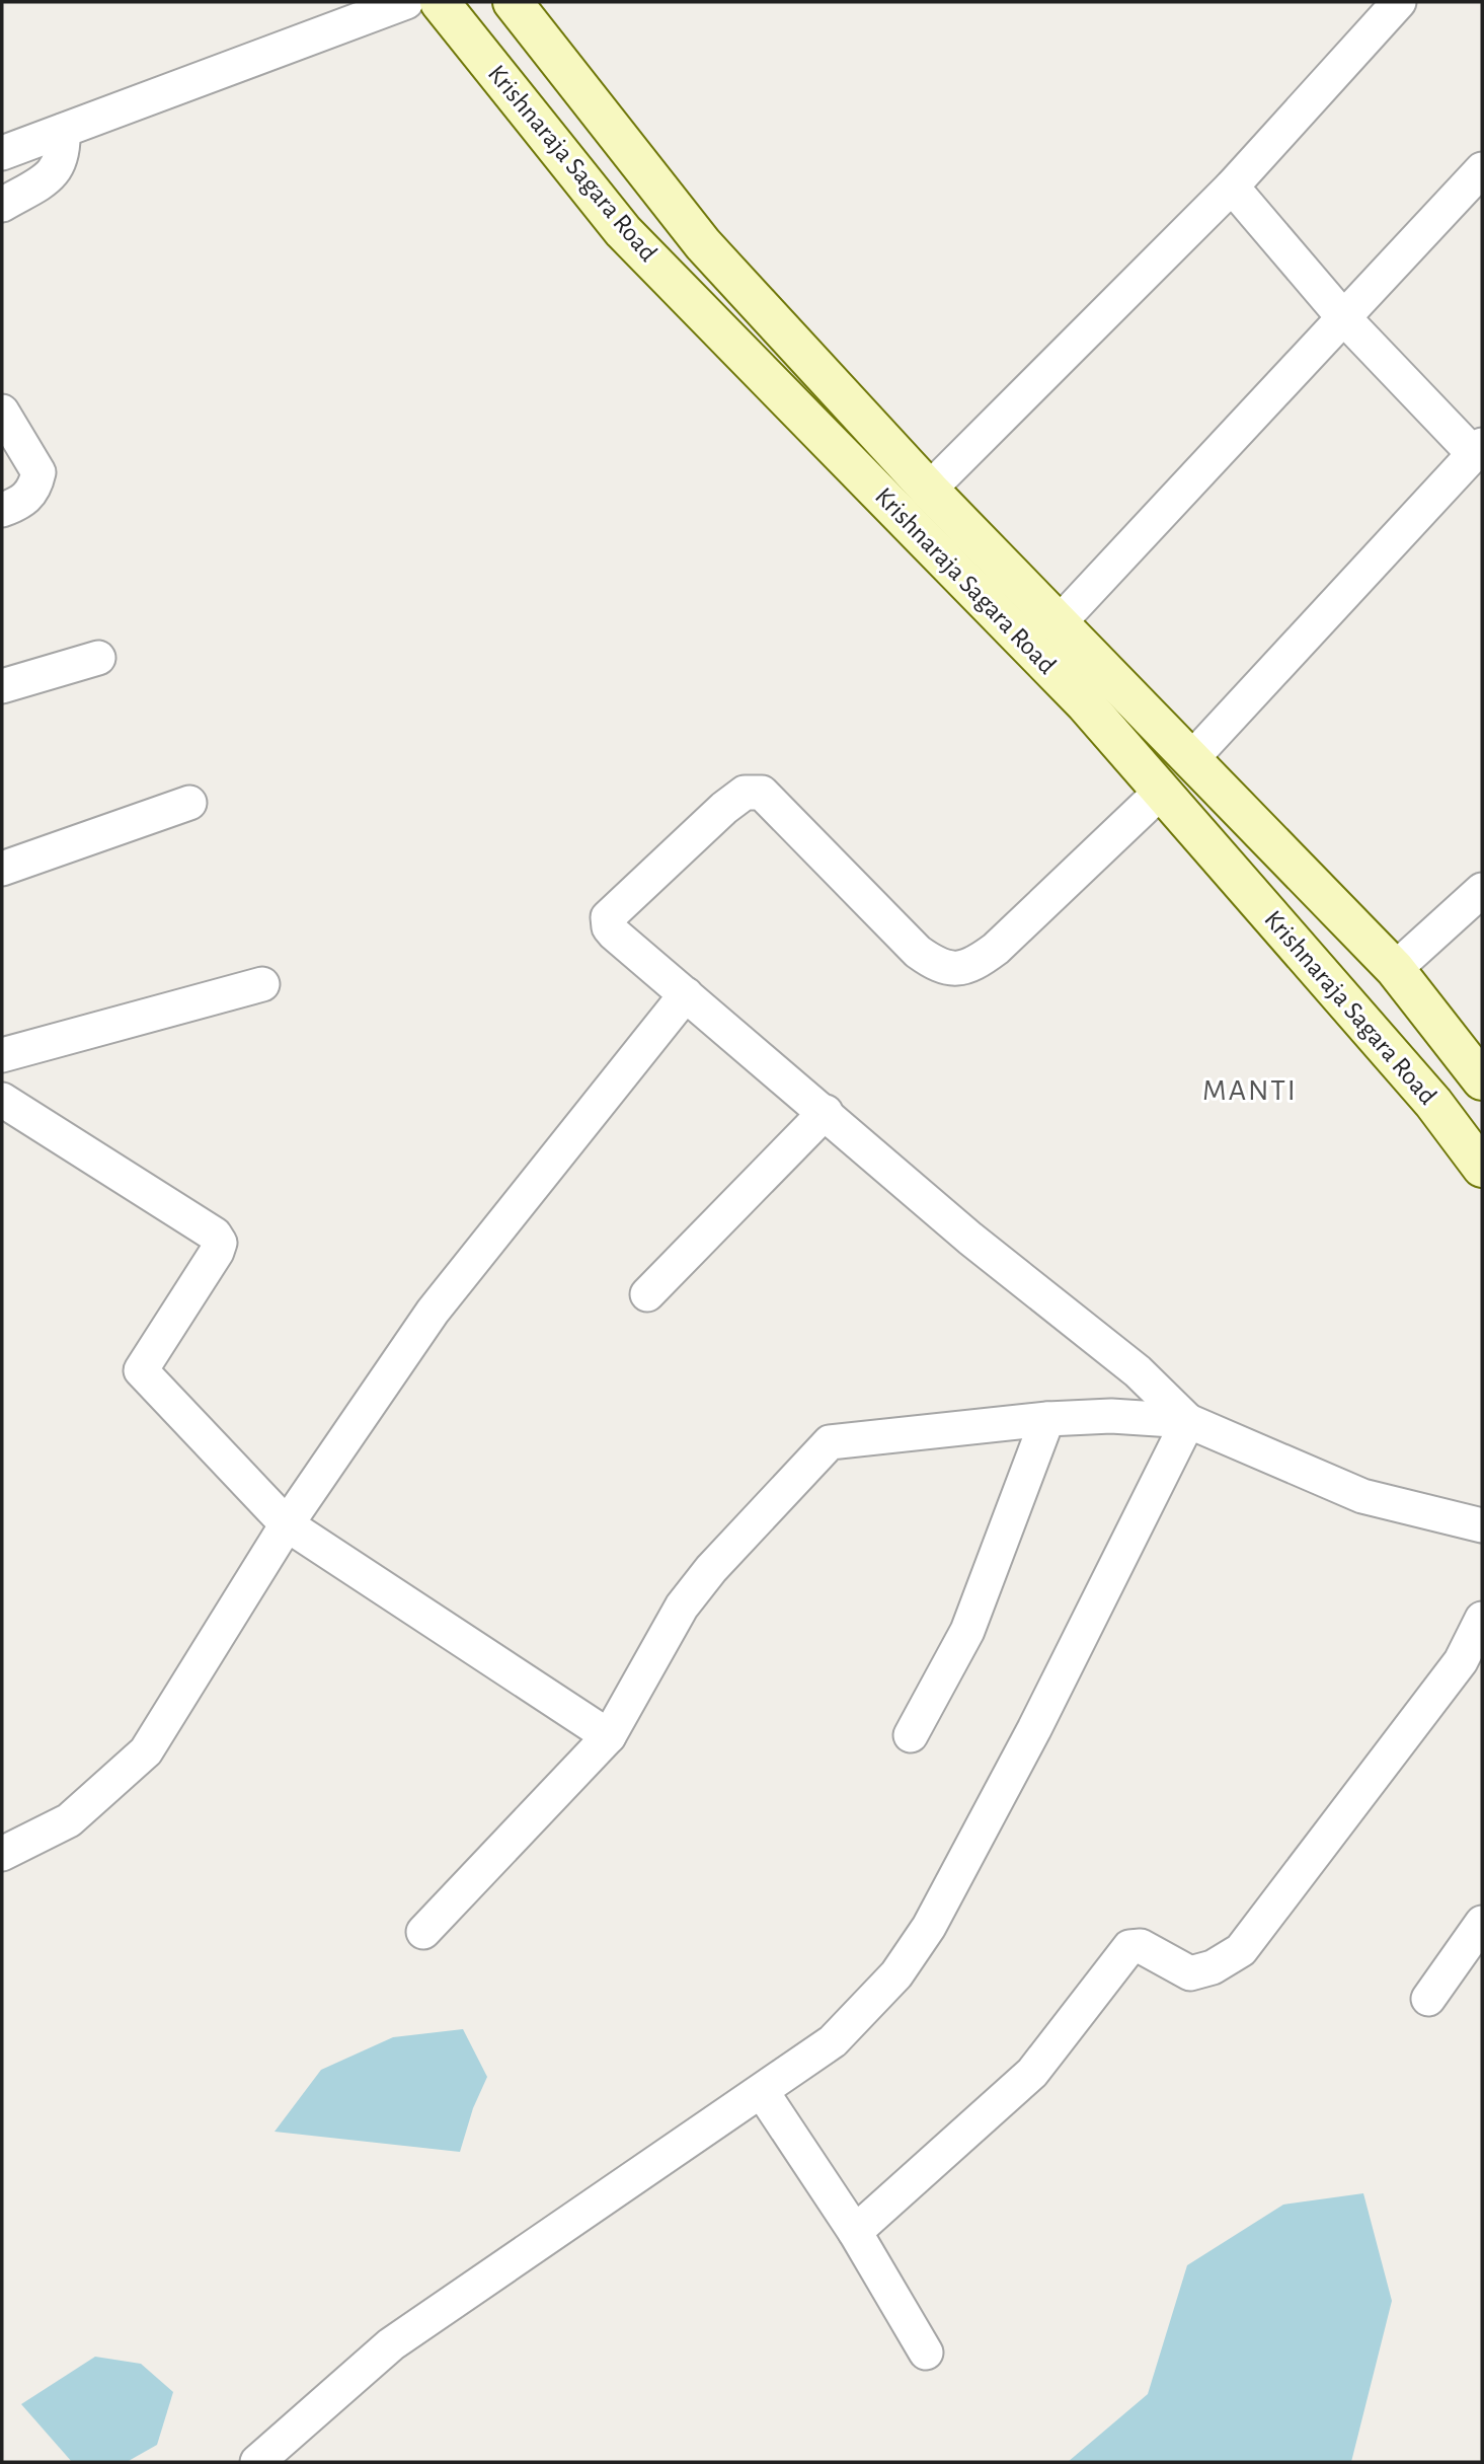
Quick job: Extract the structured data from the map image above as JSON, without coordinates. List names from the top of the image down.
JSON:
{
  "streets": {
    "main road": ["Krishnaraja Sagara Road"]
  },
  "districts": ["MANTI"]
}
